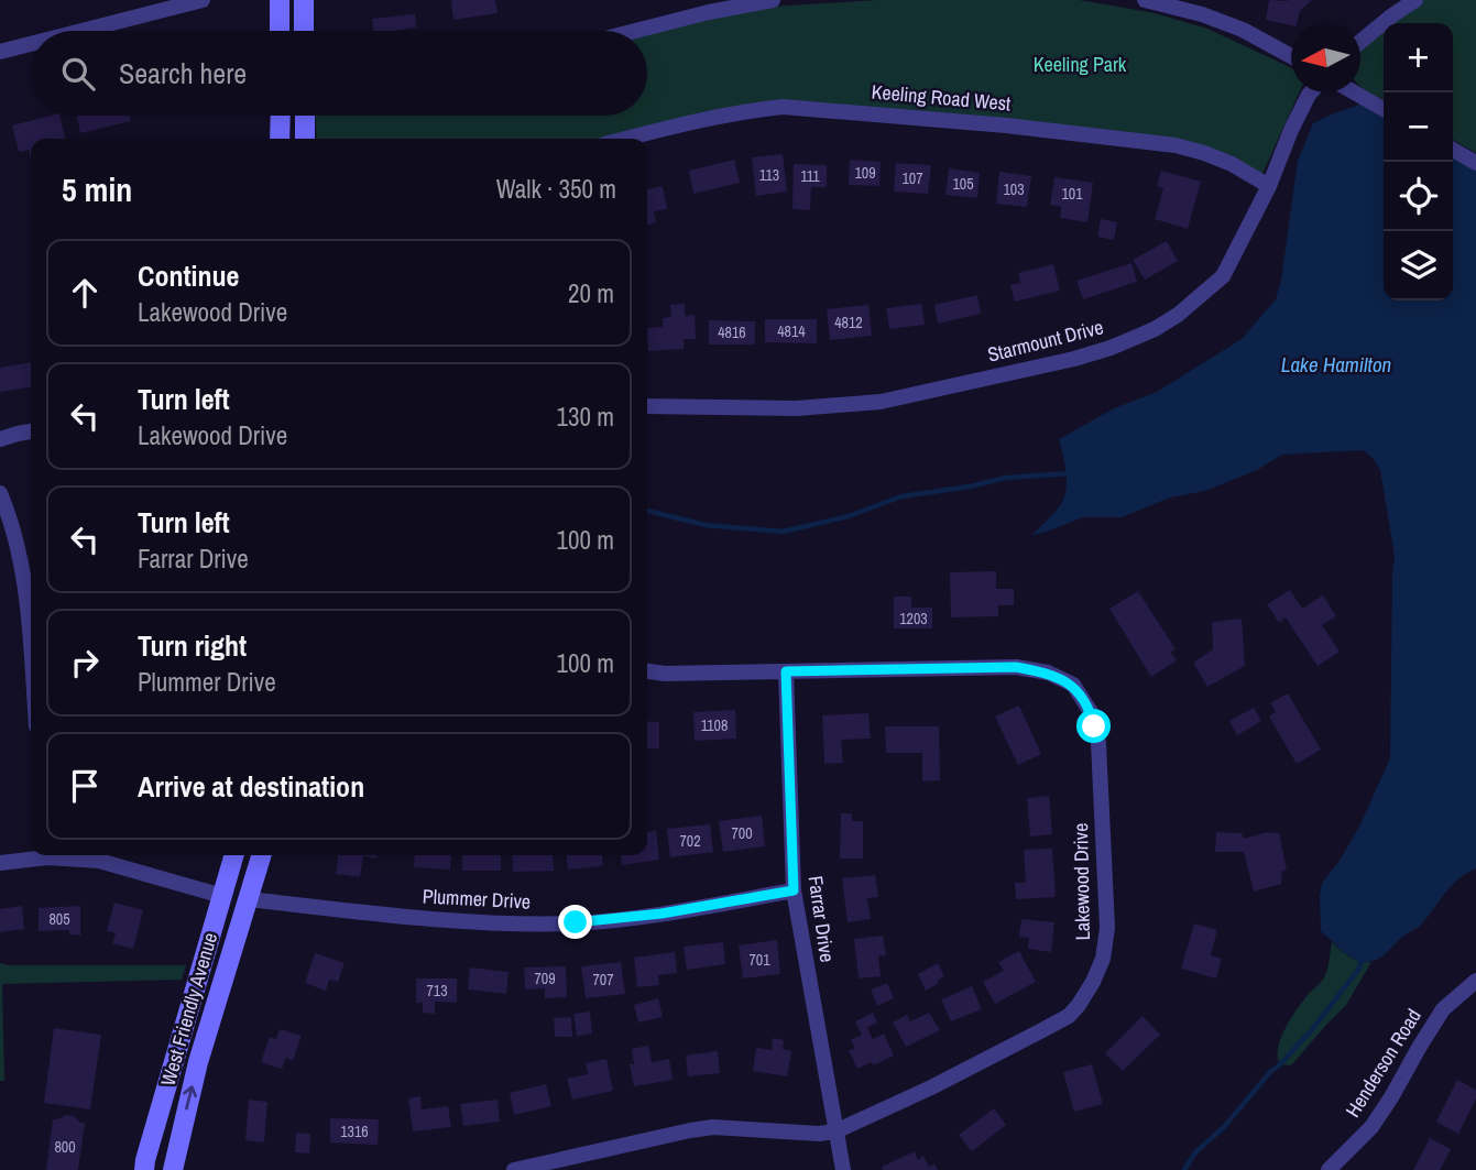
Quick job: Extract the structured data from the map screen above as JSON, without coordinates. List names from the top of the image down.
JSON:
{
  "streets": {
    "main road": ["West Friendly Avenue"],
    "street": [
      "Keeling Road West",
      "Starmount Drive",
      "Lakewood Drive",
      "Plummer Drive",
      "Farrar Drive",
      "Henderson Road"
    ]
  },
  "crossings": [
    ["Keeling Road West", "Starmount Drive"],
    ["Lakewood Drive", "Farrar Drive"],
    ["Plummer Drive", "Farrar Drive"],
    ["Plummer Drive", "West Friendly Avenue"]
  ],
  "water": ["Lake Hamilton"],
  "parks": ["Keeling Park"],
  "house_numbers": [
    "109",
    "113",
    "111",
    "107",
    "105",
    "103",
    "101",
    "4812",
    "4814",
    "4816",
    "1203",
    "1108",
    "700",
    "702",
    "805",
    "701",
    "709",
    "707",
    "713",
    "1316",
    "800"
  ],
  "north": "left",
  "page": {
    "map_buttons": ["+", "−"],
    "search": "Search here",
    "heading": ["5 min", "Walk · 350 m"],
    "list": [
      ["Continue", "Lakewood Drive", "20 m"],
      ["Turn left", "Lakewood Drive", "130 m"],
      ["Turn left", "Farrar Drive", "100 m"],
      ["Turn right", "Plummer Drive", "100 m"],
      "Arrive at destination"
    ]
  }
}
